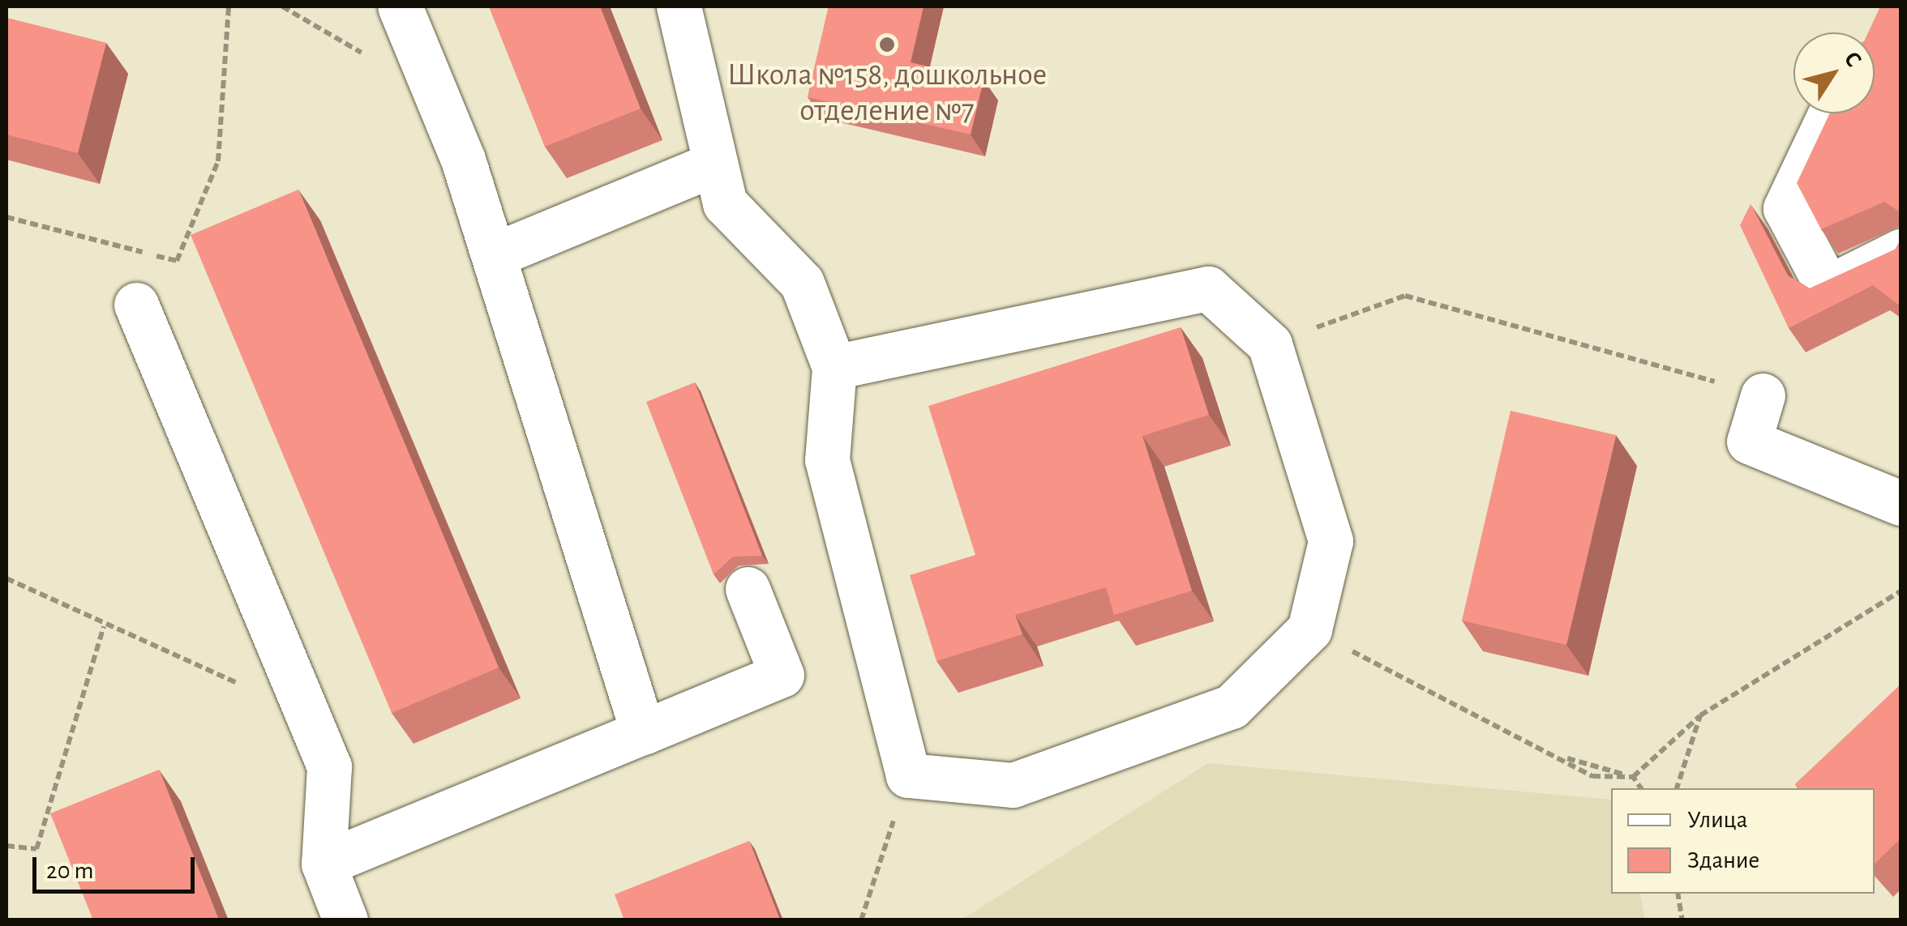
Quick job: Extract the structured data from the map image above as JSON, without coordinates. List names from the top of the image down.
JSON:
{
  "places": ["Школа №158, дошкольное отделение №7"],
  "legend": ["Улица", "Здание"],
  "scale_bar": "20 m",
  "north": "top right"
}
